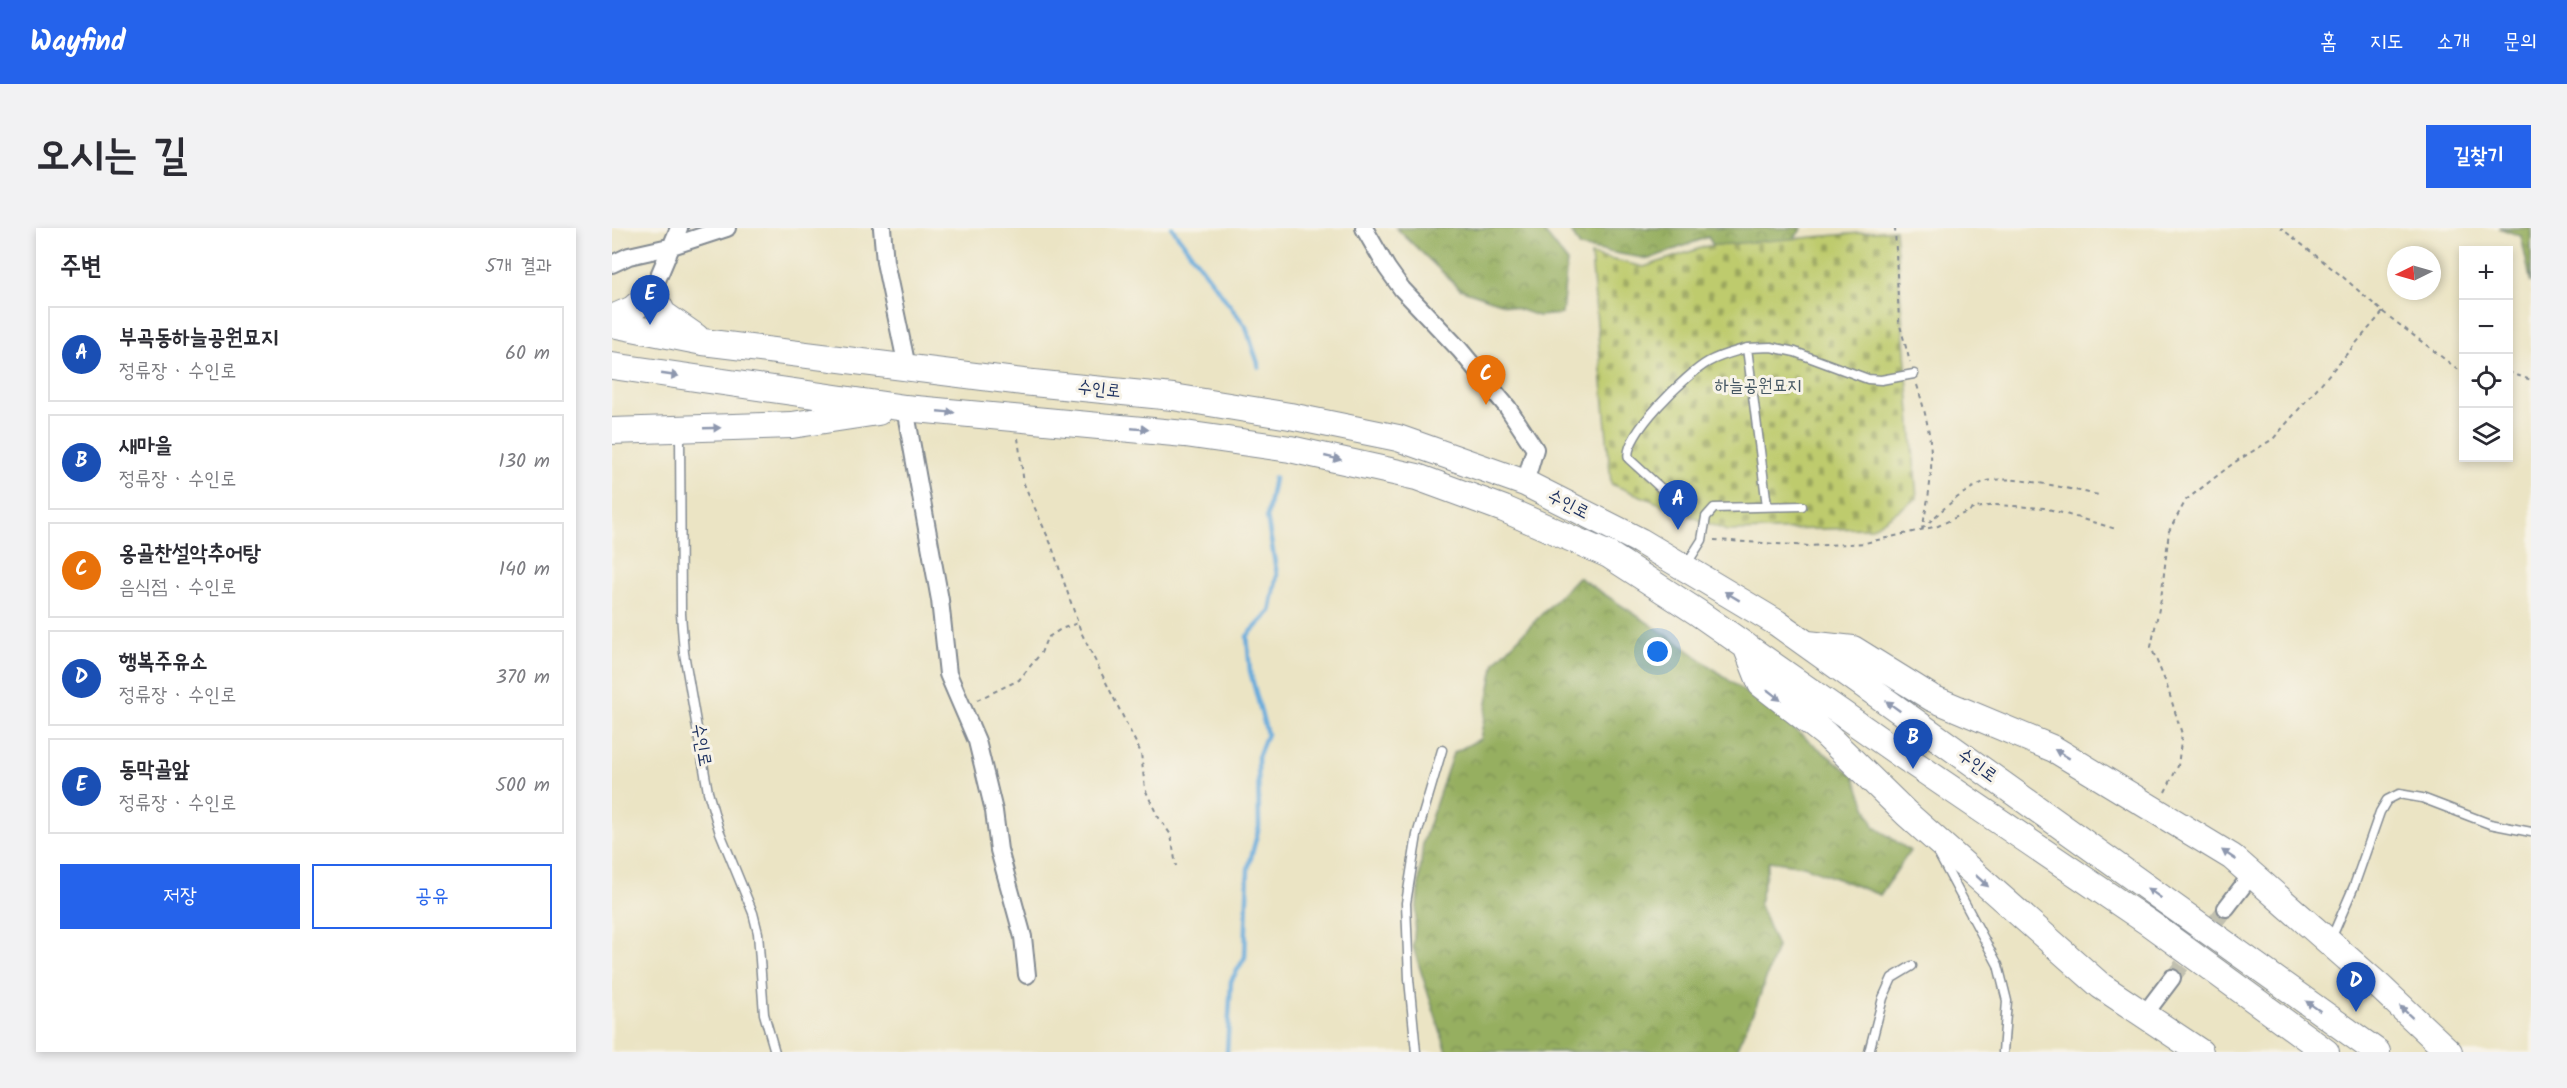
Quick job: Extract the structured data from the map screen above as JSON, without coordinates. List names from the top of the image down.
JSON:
{
  "streets": {
    "main road": ["수인로"]
  },
  "parks": ["하늘공원묘지"],
  "north": "left",
  "page": {
    "header": "Wayfind",
    "nav": [
      "홈",
      "지도",
      "소개",
      "문의"
    ],
    "title": "오시는 길",
    "buttons": [
      "길찾기",
      ["저장", "공유"]
    ],
    "heading": ["주변", "5개 결과"],
    "map_buttons": ["+", "−"],
    "pins": [
      "E",
      "C",
      "A",
      "B",
      "D"
    ],
    "list": [
      {
        "mark": "A",
        "name": "부곡동하늘공원묘지",
        "note": "정류장 · 수인로",
        "value": "60 m"
      },
      {
        "mark": "B",
        "name": "새마을",
        "note": "정류장 · 수인로",
        "value": "130 m"
      },
      {
        "mark": "C",
        "name": "옹골찬설악추어탕",
        "note": "음식점 · 수인로",
        "value": "140 m"
      },
      {
        "mark": "D",
        "name": "행복주유소",
        "note": "정류장 · 수인로",
        "value": "370 m"
      },
      {
        "mark": "E",
        "name": "동막골앞",
        "note": "정류장 · 수인로",
        "value": "500 m"
      }
    ]
  }
}
